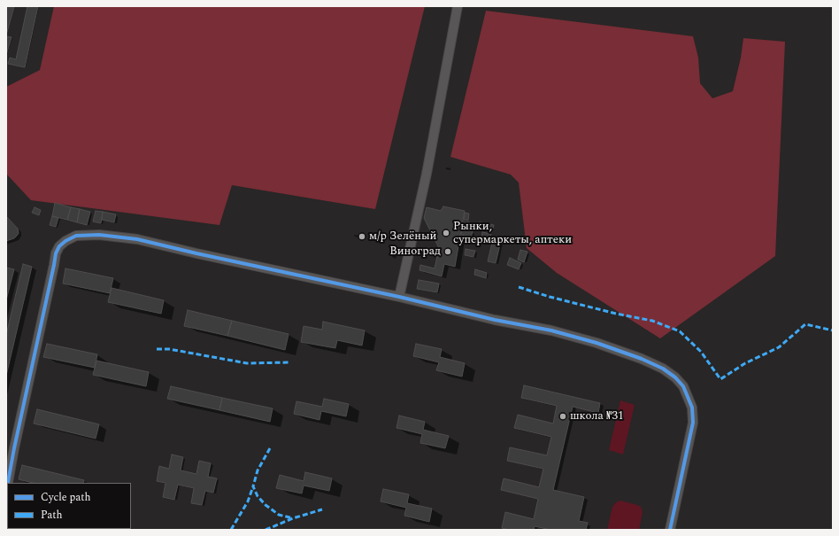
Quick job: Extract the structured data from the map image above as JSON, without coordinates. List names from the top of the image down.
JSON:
{
  "places": [
    "Рынки, супермаркеты, аптеки",
    "м/р Зелёный",
    "Виноград",
    "школа №31"
  ],
  "legend": ["Cycle path", "Path"]
}
